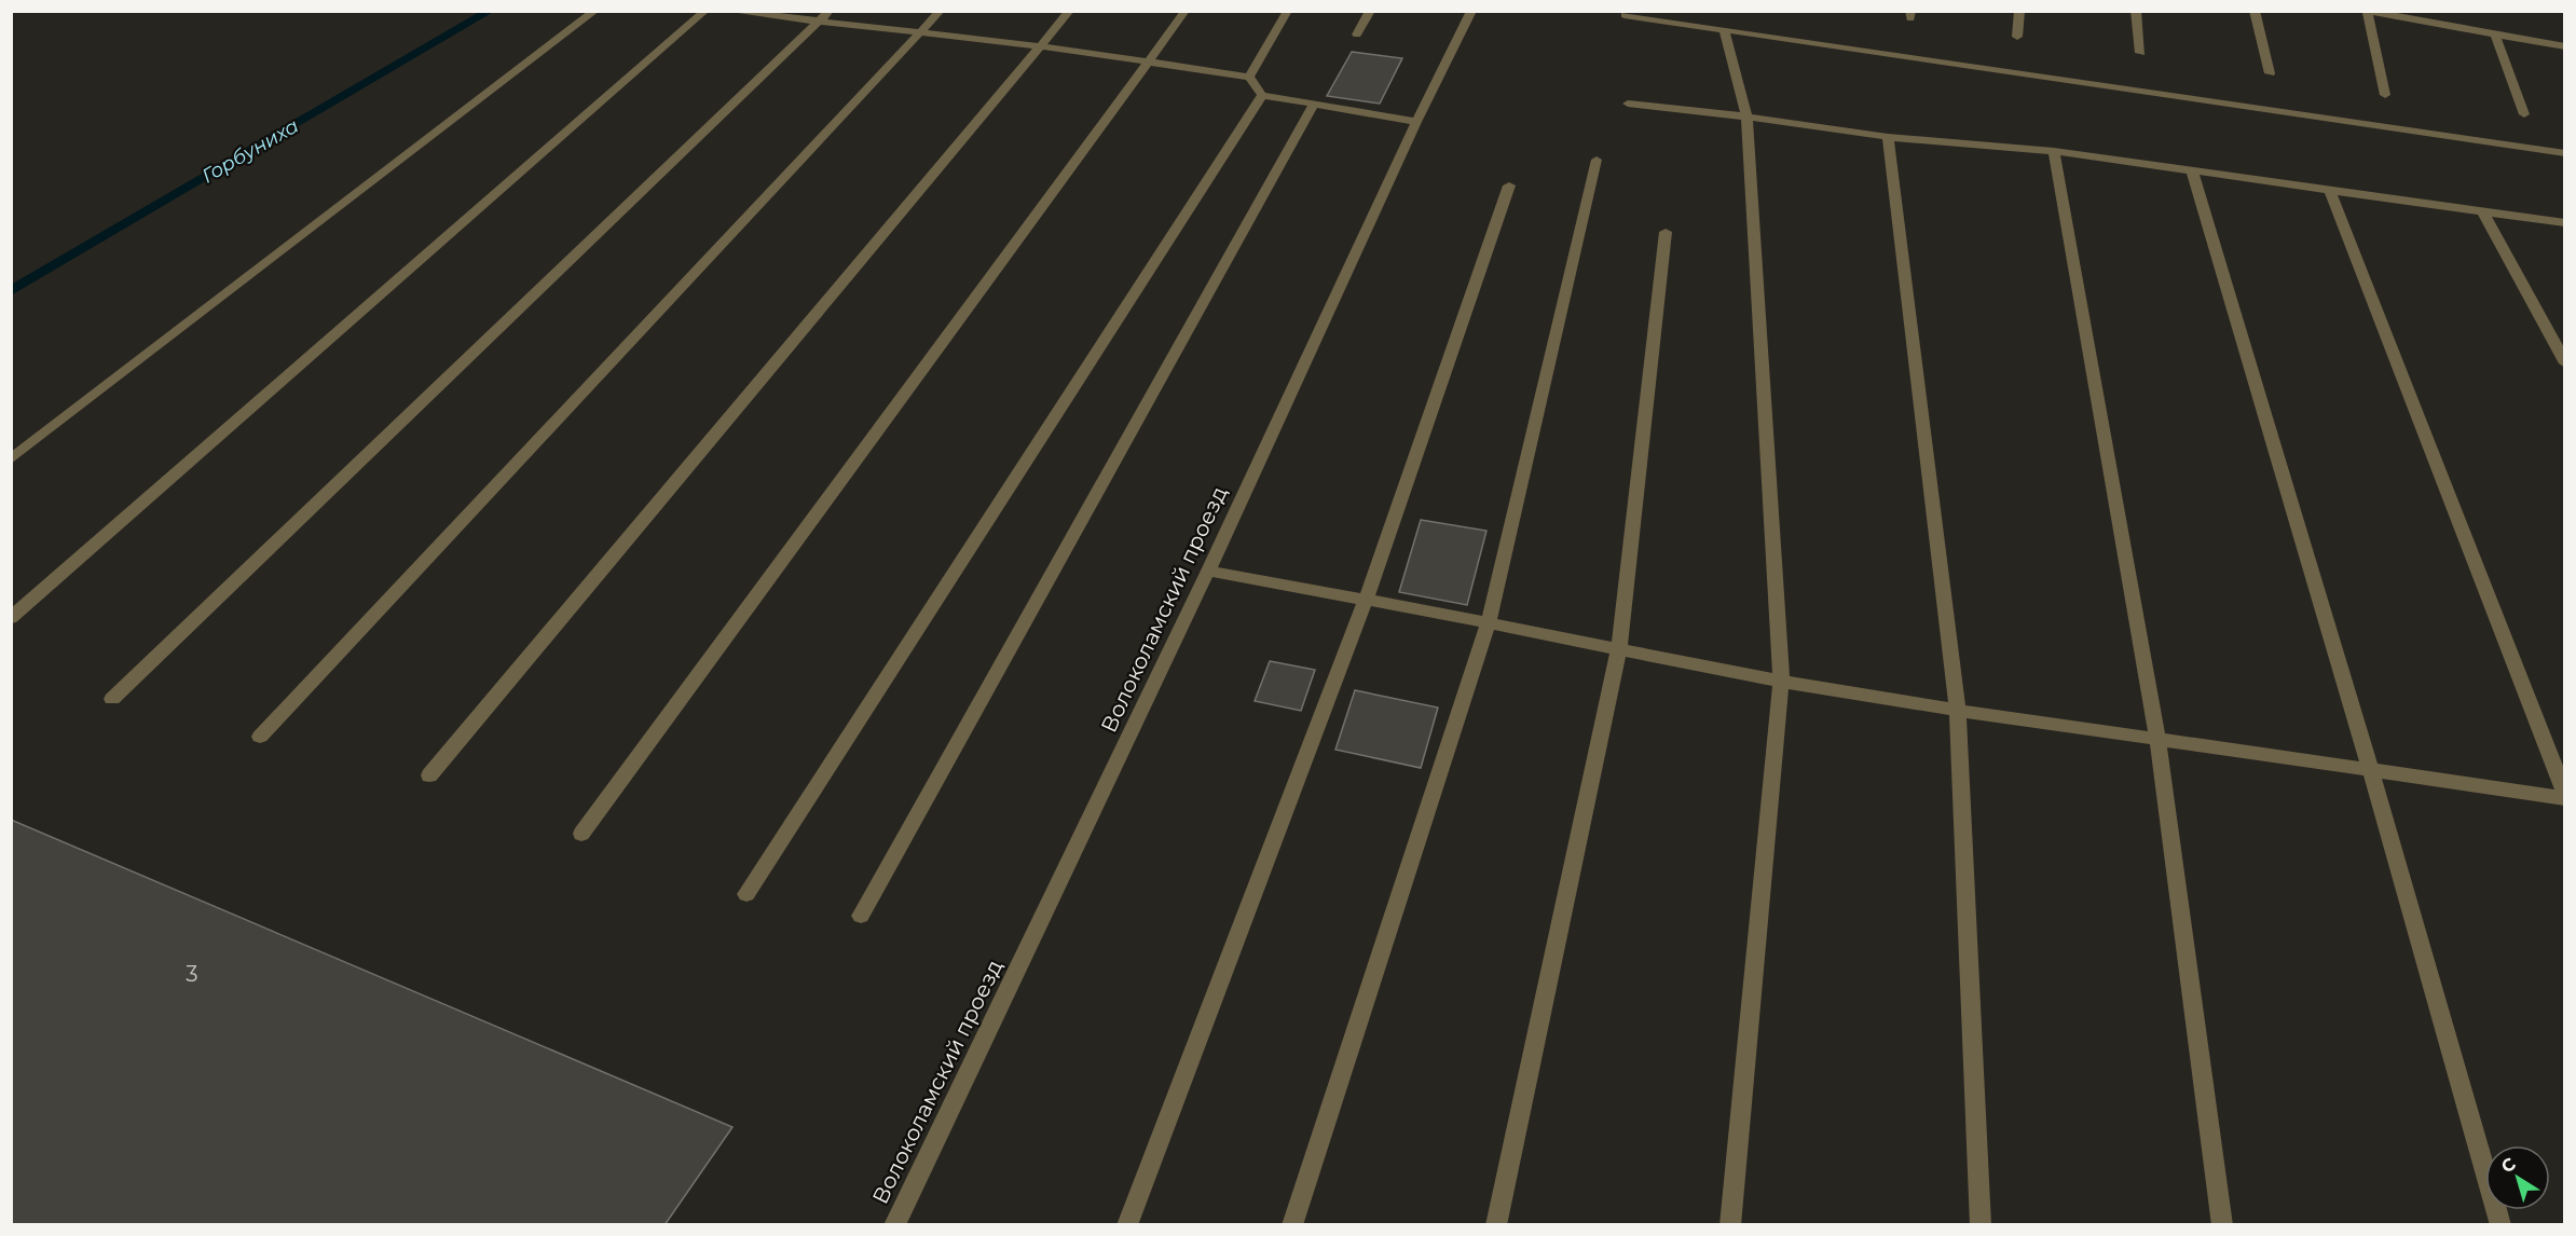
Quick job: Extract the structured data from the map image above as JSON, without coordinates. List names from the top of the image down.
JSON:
{
  "streets": {
    "street": ["Волоколамский проезд"]
  },
  "water": ["Горбуниха"],
  "house_numbers": ["3"],
  "north": "top left"
}
